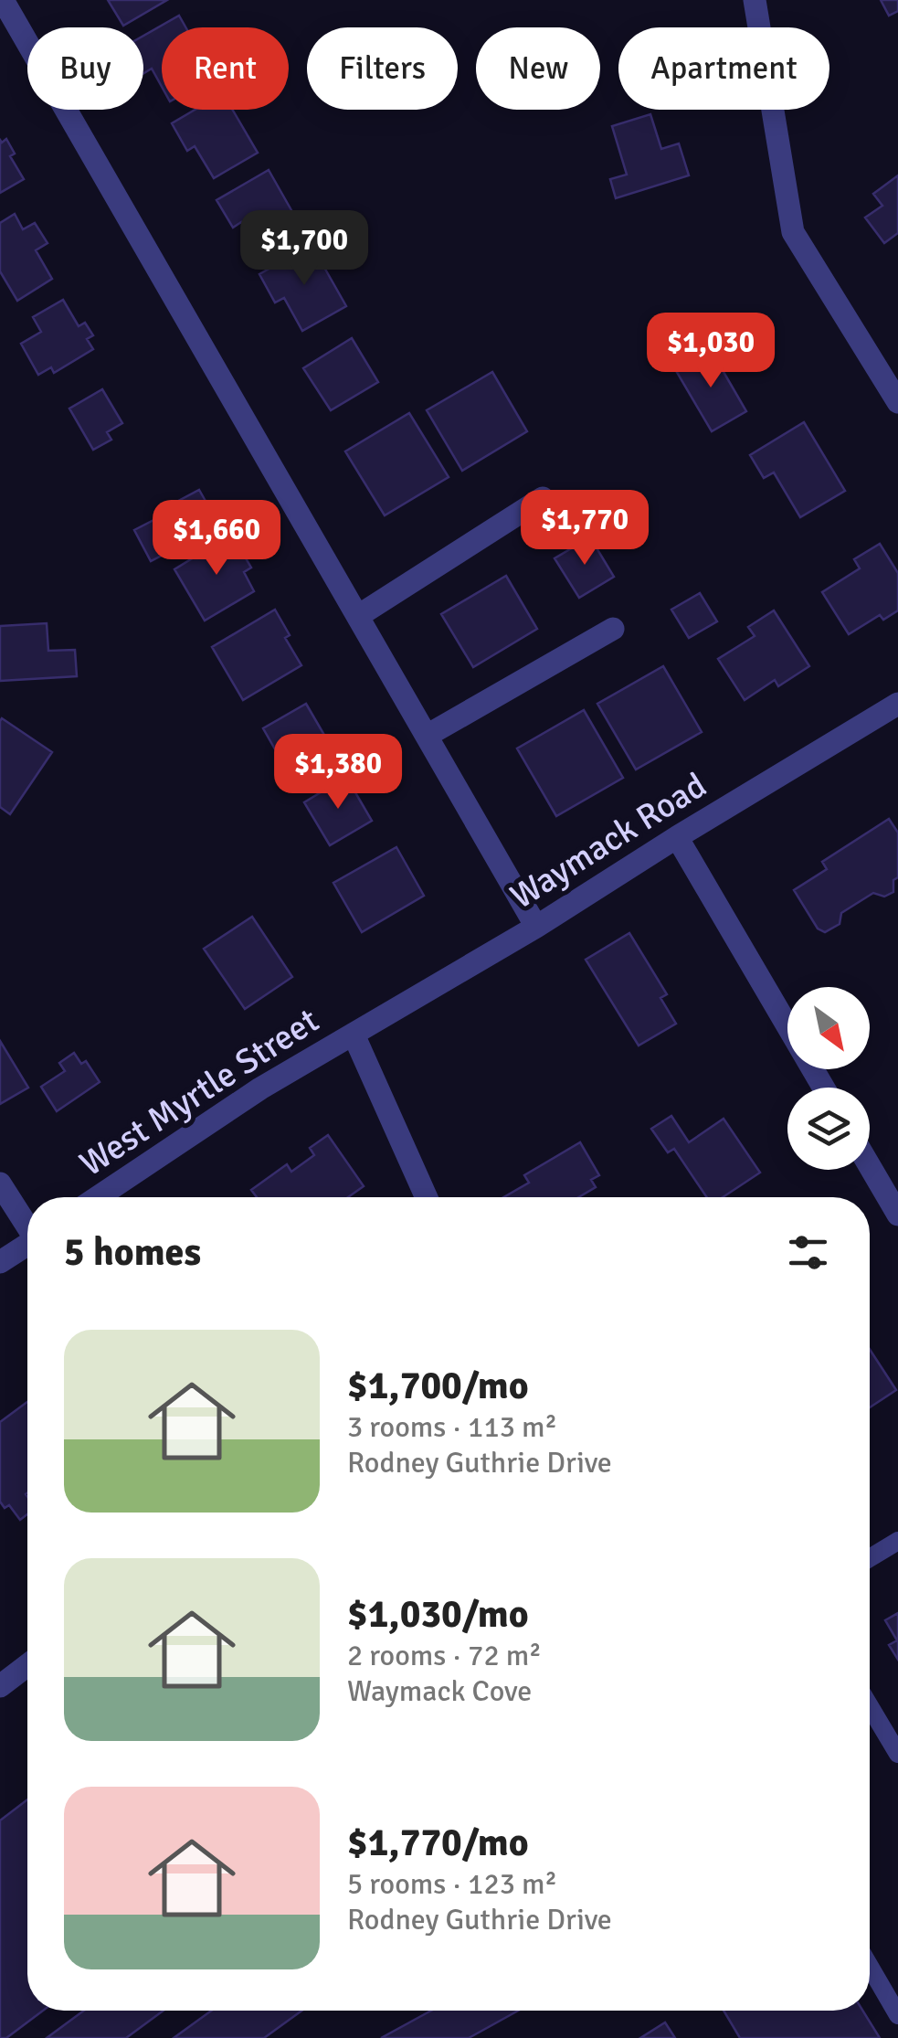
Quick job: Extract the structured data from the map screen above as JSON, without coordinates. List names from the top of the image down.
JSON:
{
  "streets": {
    "street": ["Waymack Road", "West Myrtle Street"]
  },
  "crossings": [
    ["Waymack Road", "West Myrtle Street"]
  ],
  "north": "bottom right",
  "page": {
    "chip": [
      "Buy",
      "Rent",
      "Filters",
      "New",
      "Apartment"
    ],
    "price": [
      "$1,700",
      "$1,030",
      "$1,770",
      "$1,660",
      "$1,380"
    ],
    "heading": "5 homes",
    "list": [
      {
        "name": "$1,700/mo",
        "note": "3 rooms · 113 m² · Rodney Guthrie Drive"
      },
      {
        "name": "$1,030/mo",
        "note": "2 rooms · 72 m² · Waymack Cove"
      },
      {
        "name": "$1,770/mo",
        "note": "5 rooms · 123 m² · Rodney Guthrie Drive"
      }
    ]
  }
}
